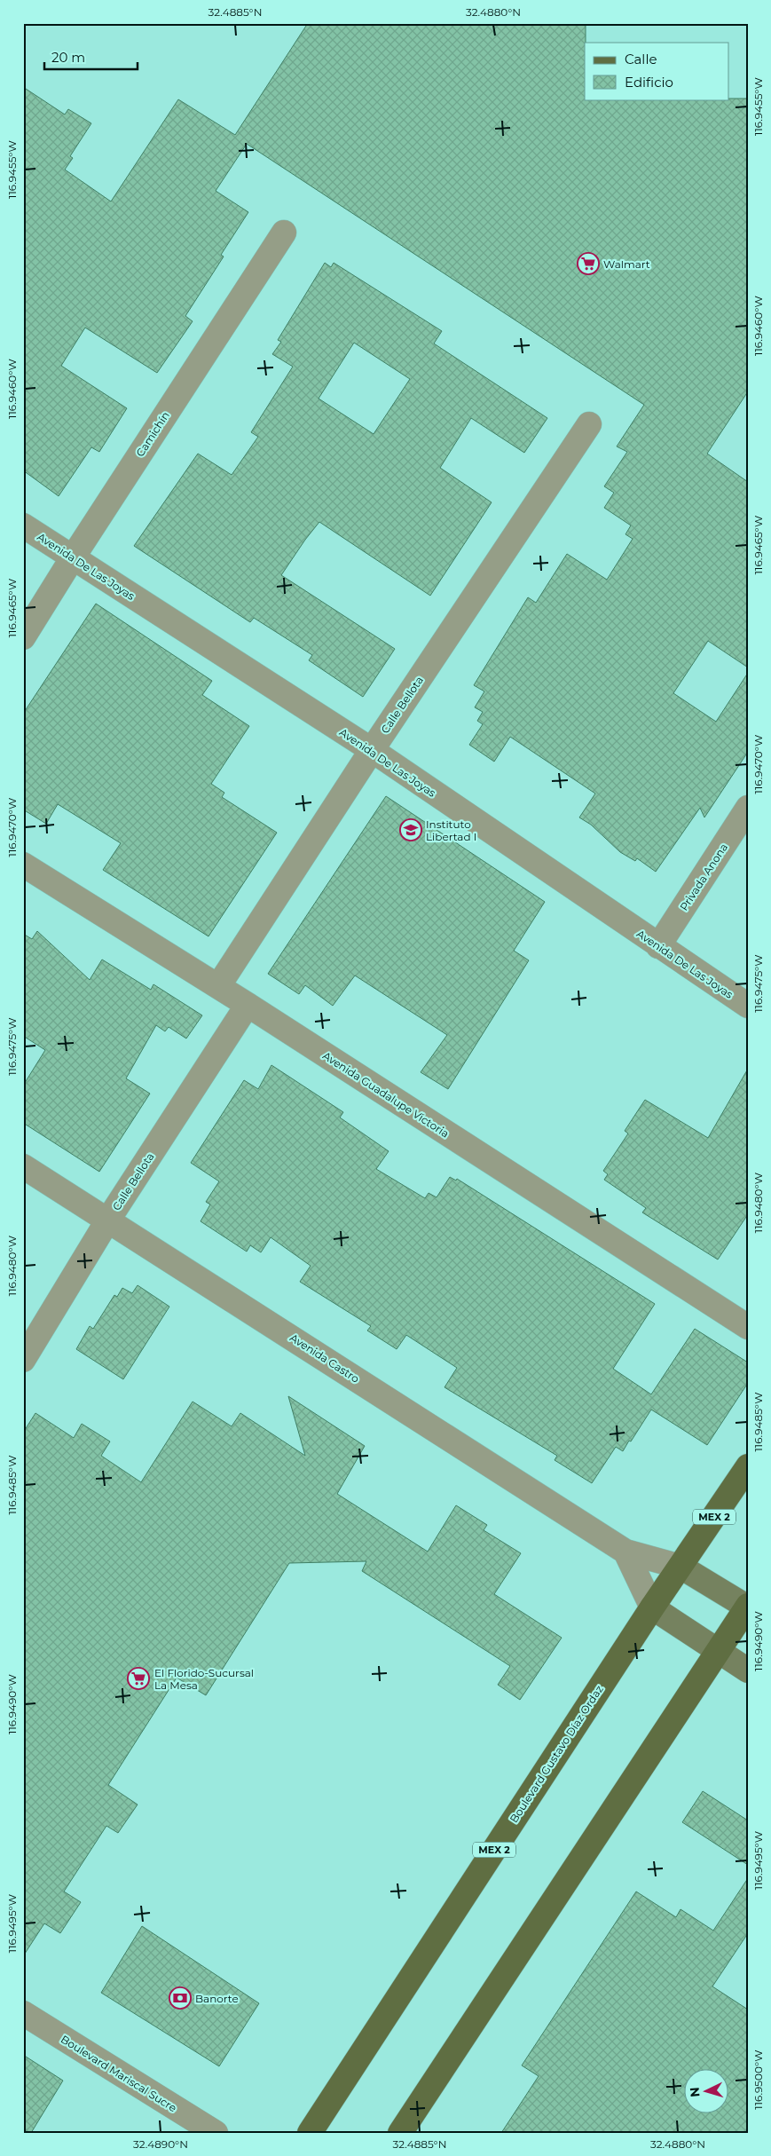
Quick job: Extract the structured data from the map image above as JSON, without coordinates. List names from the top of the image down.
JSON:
{
  "streets": {
    "main road": ["MEX 2", "Boulevard Gustavo Díaz Ordaz"],
    "street": [
      "Camichín",
      "Avenida De Las Joyas",
      "Calle Bellota",
      "Privada Anona",
      "Avenida Guadalupe Victoria",
      "Avenida Castro",
      "Boulevard Mariscal Sucre"
    ]
  },
  "crossings": [
    ["Camichín", "Avenida De Las Joyas"],
    ["Avenida De Las Joyas", "Calle Bellota"],
    ["Avenida De Las Joyas", "Privada Anona"],
    ["Calle Bellota", "Avenida Guadalupe Victoria"],
    ["Calle Bellota", "Avenida Castro"],
    ["Avenida Castro", "Boulevard Gustavo Díaz Ordaz"]
  ],
  "places": {
    "supermarket": ["Walmart", "El Florido-Sucursal La Mesa"],
    "school or university": ["Instituto Libertad I"],
    "bank": ["Banorte"]
  },
  "legend": ["Calle", "Edificio"],
  "scale_bar": "20 m",
  "north": "left",
  "coordinates": [
    "32.4885°N",
    "32.4880°N",
    "116.9455°W",
    "116.9460°W",
    "116.9465°W",
    "116.9470°W",
    "116.9475°W",
    "116.9480°W",
    "116.9485°W",
    "116.9490°W",
    "116.9495°W",
    "116.9500°W",
    "32.4890°N"
  ]
}
